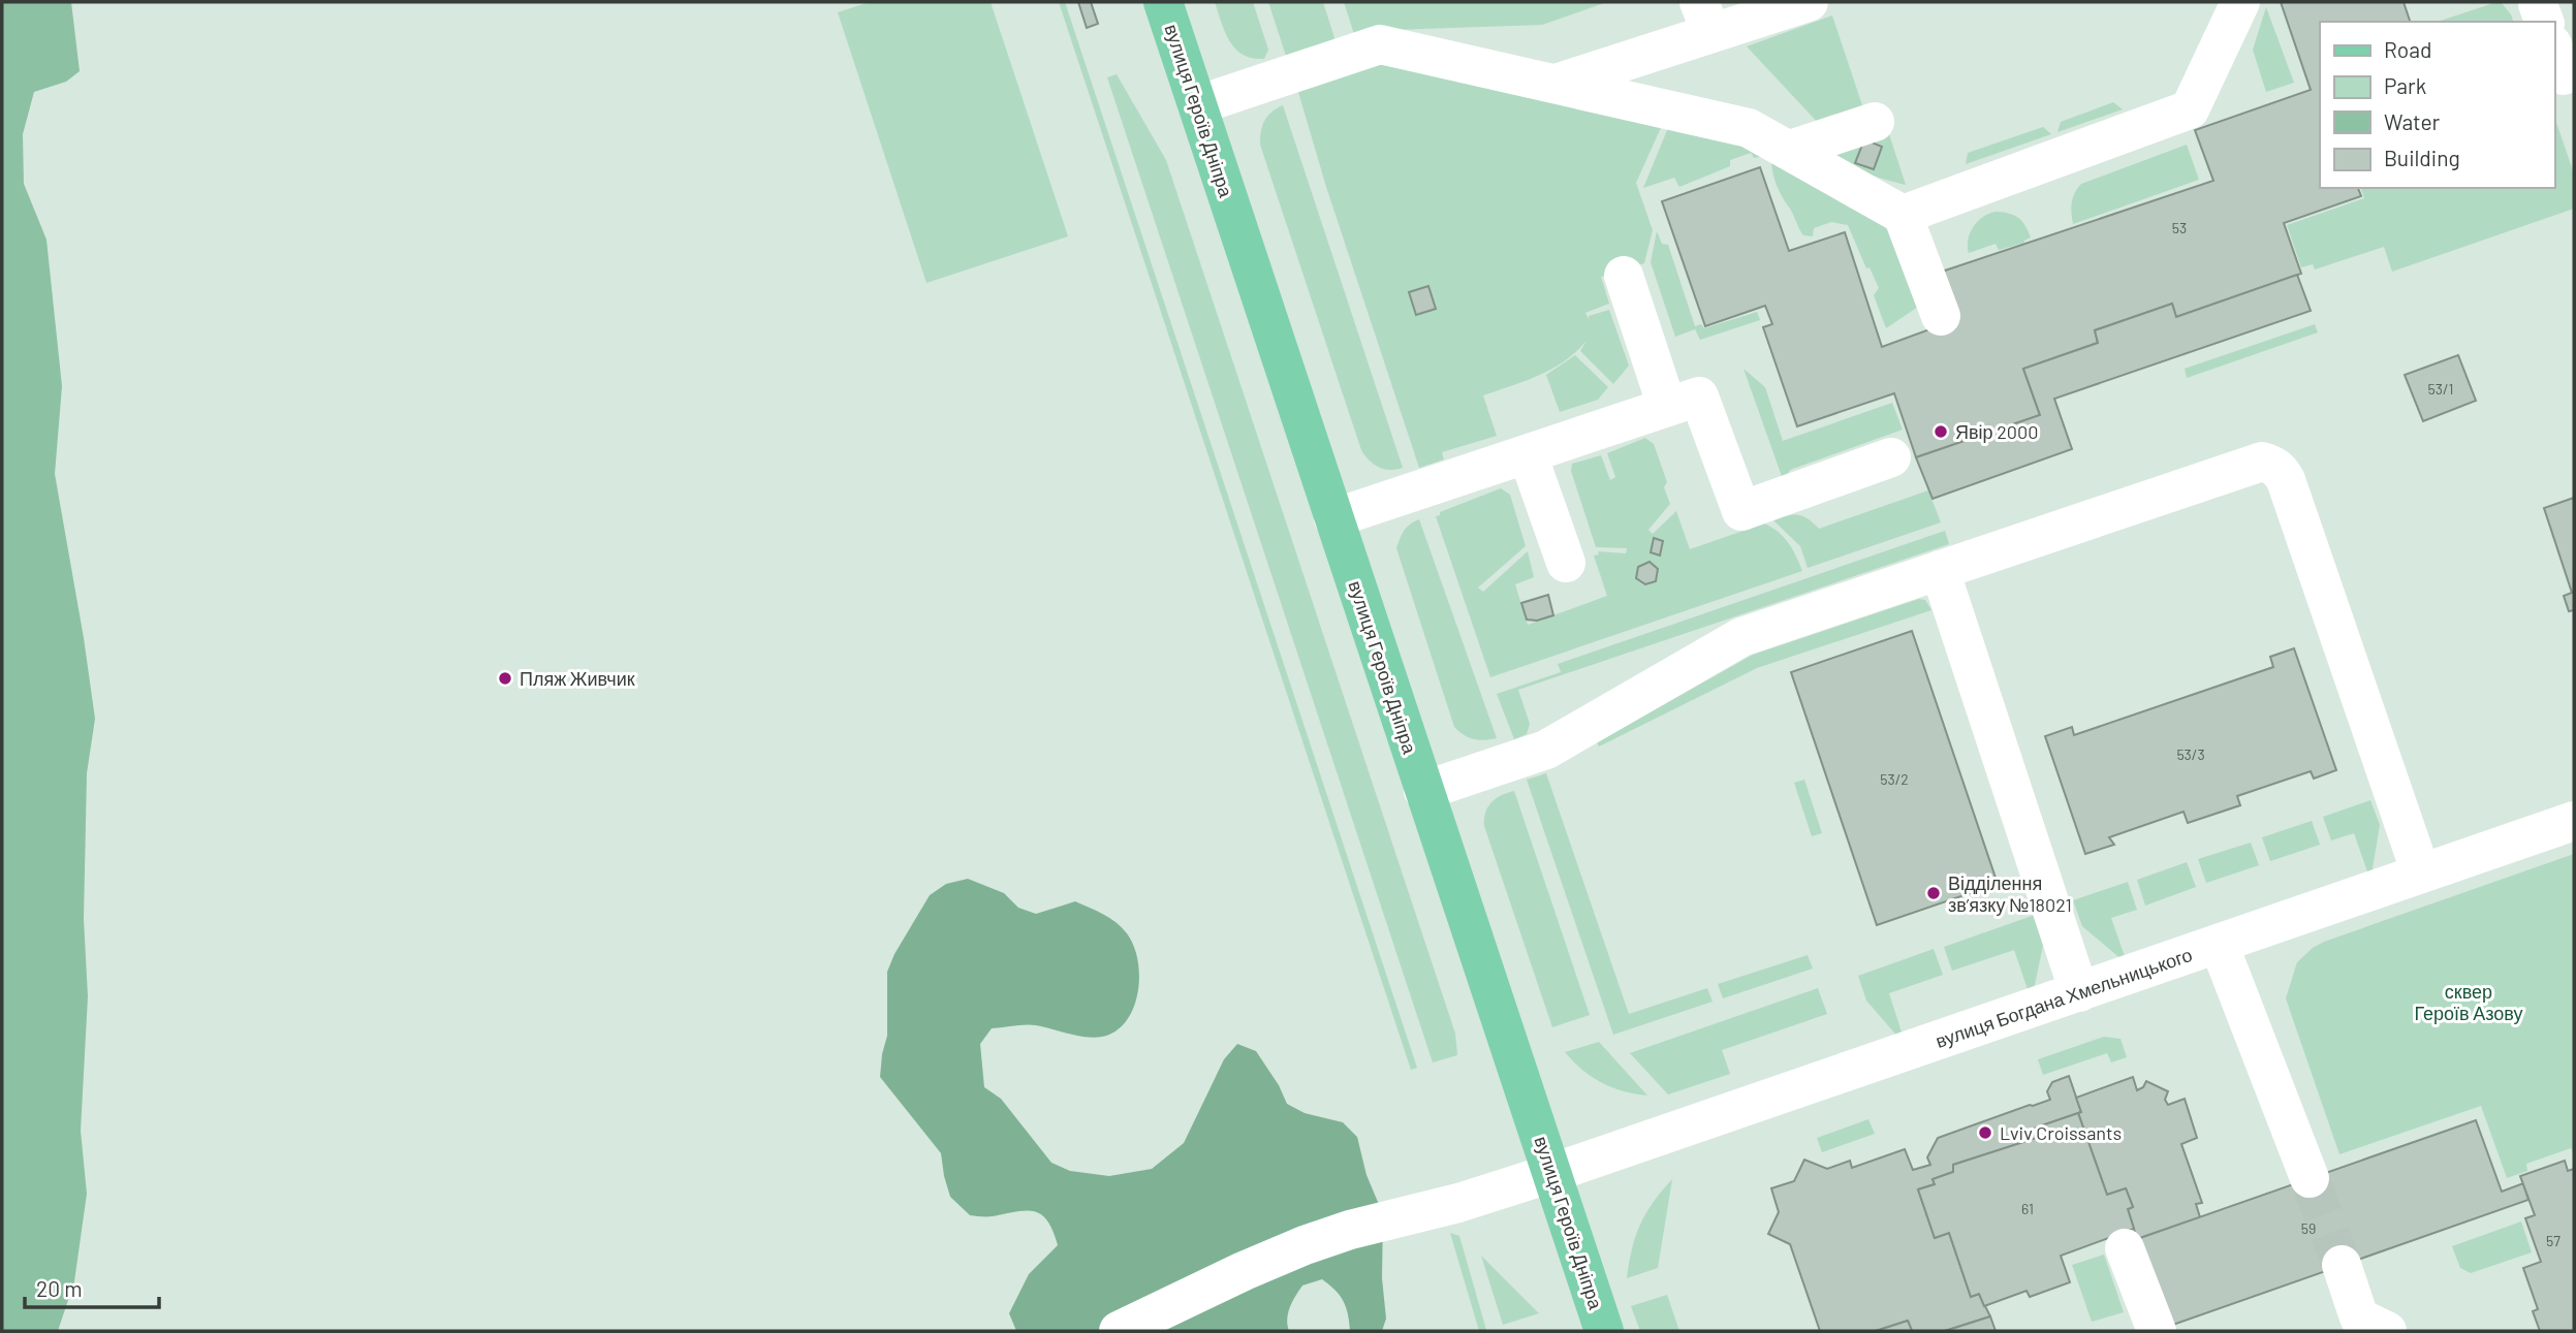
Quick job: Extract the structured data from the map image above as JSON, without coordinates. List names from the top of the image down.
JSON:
{
  "streets": {
    "main road": ["вулиця Героїв Дніпра"],
    "street": ["вулиця Богдана Хмельницького"]
  },
  "crossings": [
    ["вулиця Героїв Дніпра", "вулиця Богдана Хмельницького"]
  ],
  "parks": ["сквер Героїв Азову"],
  "places": [
    "Явір 2000",
    "Пляж Живчик",
    "Відділення зв’язку №18021",
    "Lviv Croissants"
  ],
  "house_numbers": [
    "53",
    "53/1",
    "53/3",
    "53/2",
    "61",
    "59",
    "57"
  ],
  "legend": [
    "Road",
    "Park",
    "Water",
    "Building"
  ],
  "scale_bar": "20 m"
}
